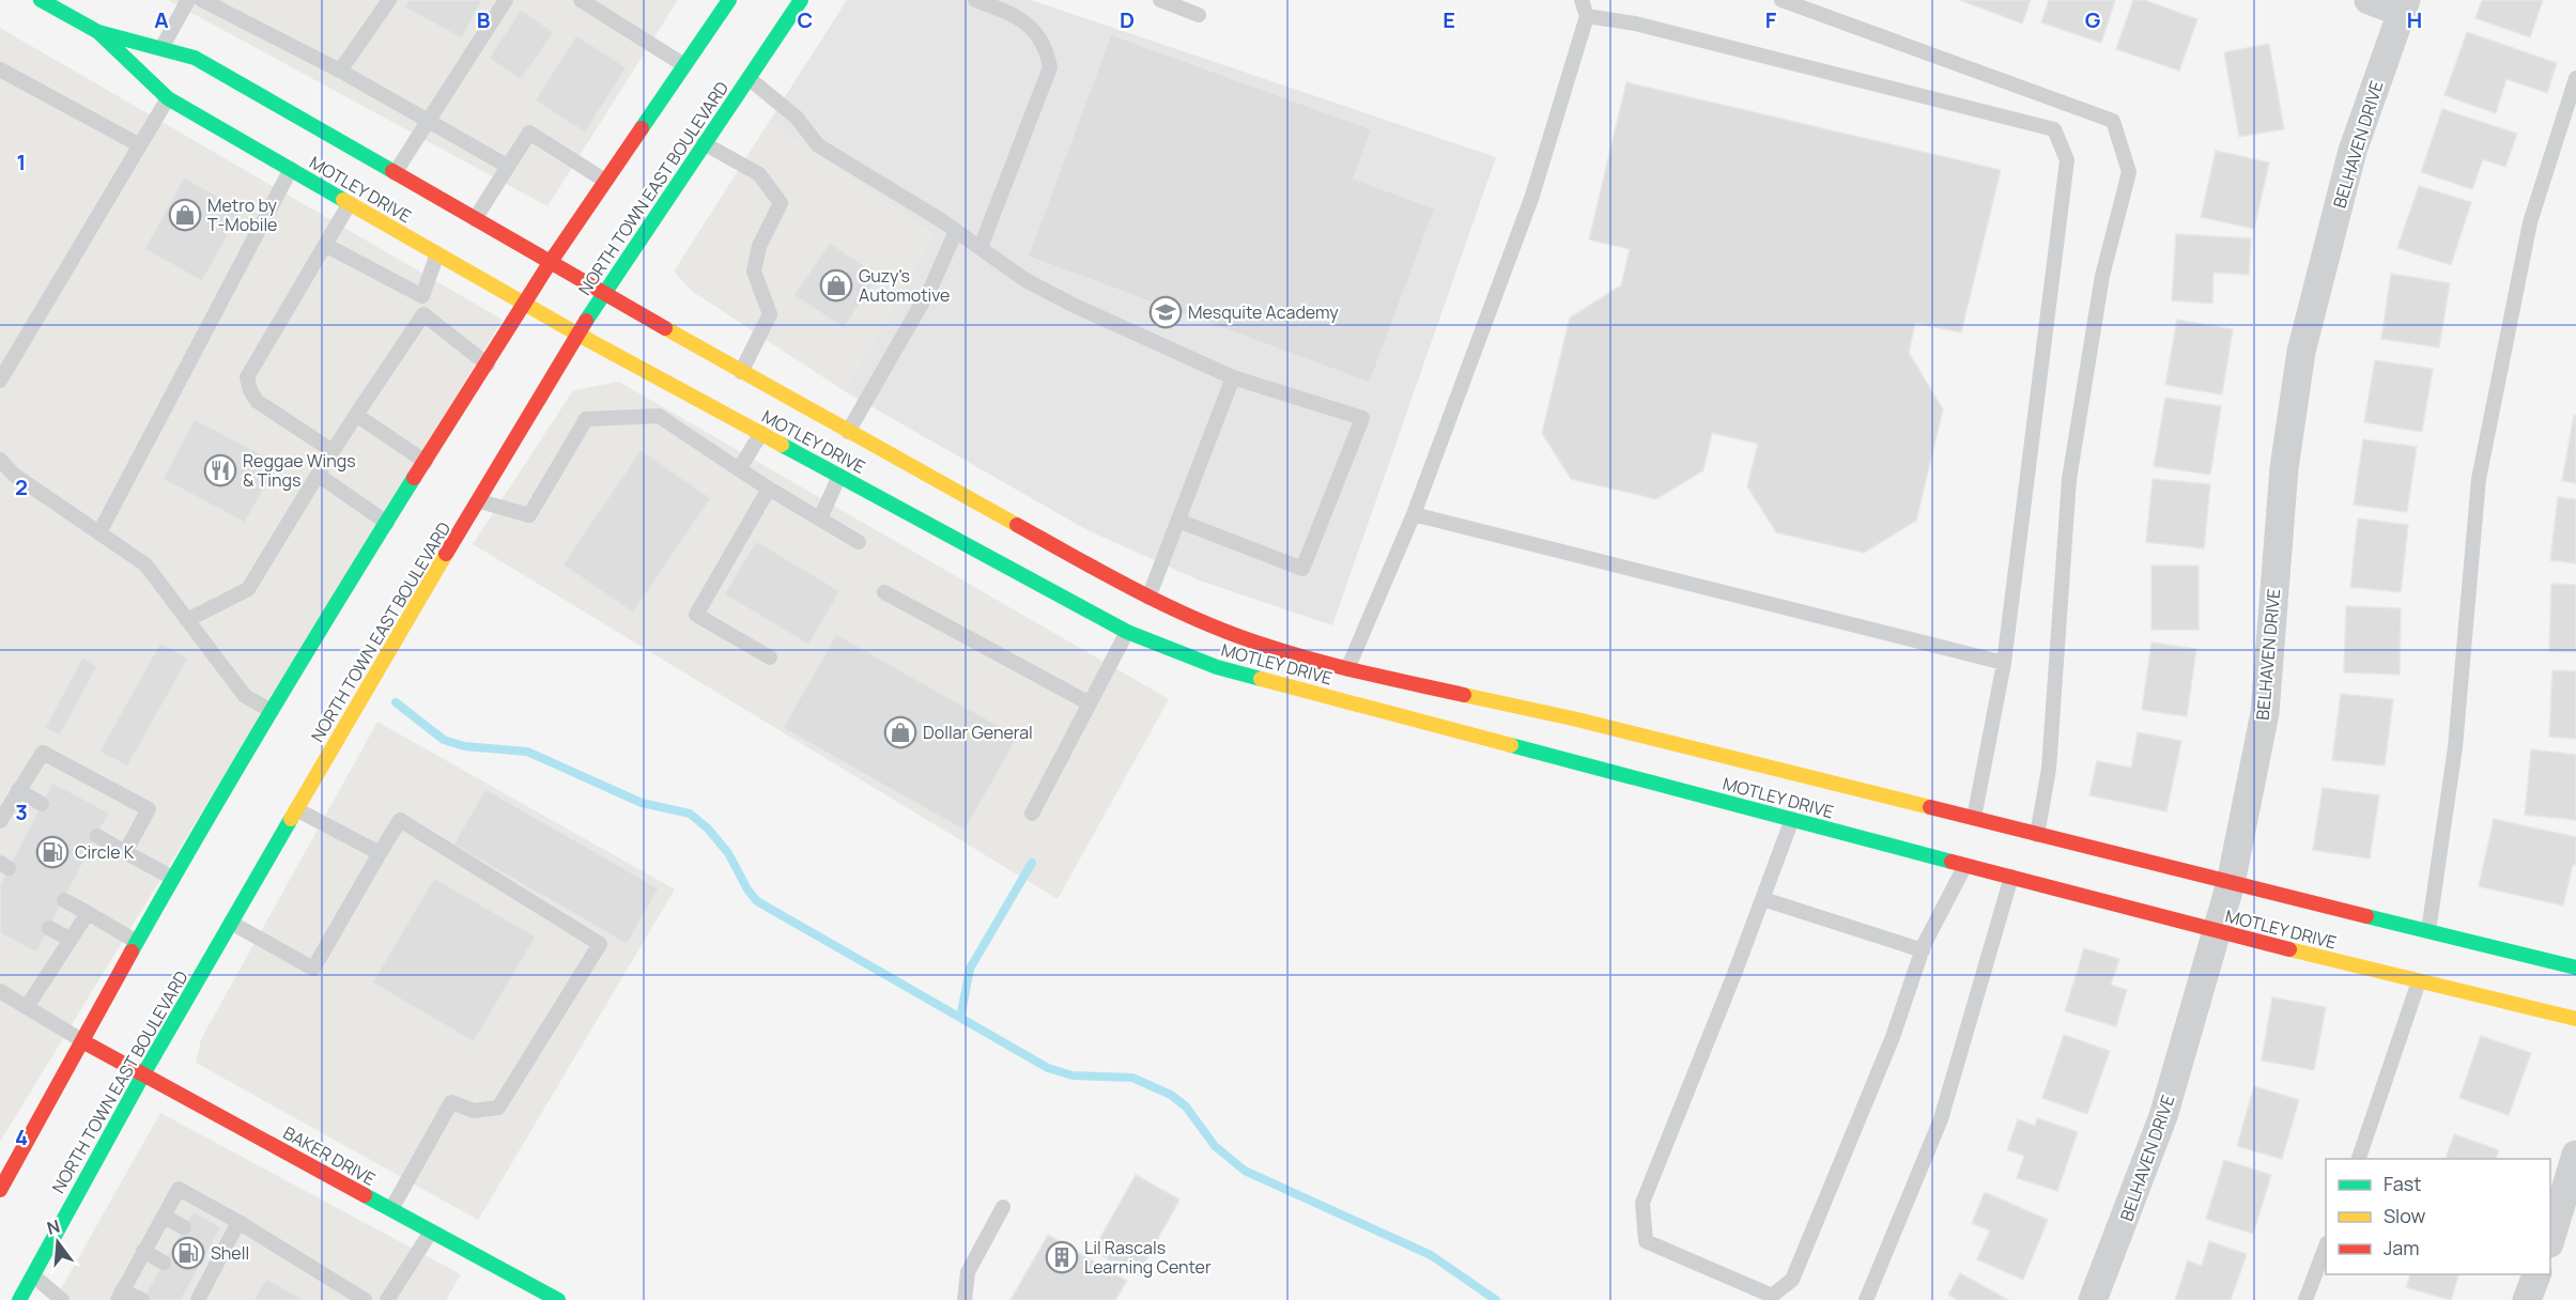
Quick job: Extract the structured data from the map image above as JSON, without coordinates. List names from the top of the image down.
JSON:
{
  "streets": {
    "main road": ["NORTH TOWN EAST BOULEVARD", "MOTLEY DRIVE", "BAKER DRIVE"],
    "street": ["BELHAVEN DRIVE"]
  },
  "crossings": [
    ["BELHAVEN DRIVE", "MOTLEY DRIVE"],
    ["NORTH TOWN EAST BOULEVARD", "MOTLEY DRIVE"],
    ["NORTH TOWN EAST BOULEVARD", "BAKER DRIVE"]
  ],
  "places": {
    "shop": ["Metro by T-Mobile", "Guzy's Automotive", "Dollar General"],
    "school or university": ["Mesquite Academy"],
    "restaurant": ["Reggae Wings & Tings"],
    "fuel station": ["Circle K", "Shell"],
    "building": ["Lil Rascals Learning Center"]
  },
  "legend": ["Fast", "Slow", "Jam"],
  "north": "top",
  "grid": {
    "columns": [
      "A",
      "B",
      "C",
      "D",
      "E",
      "F",
      "G",
      "H"
    ],
    "rows": [
      "1",
      "2",
      "3",
      "4"
    ]
  }
}
